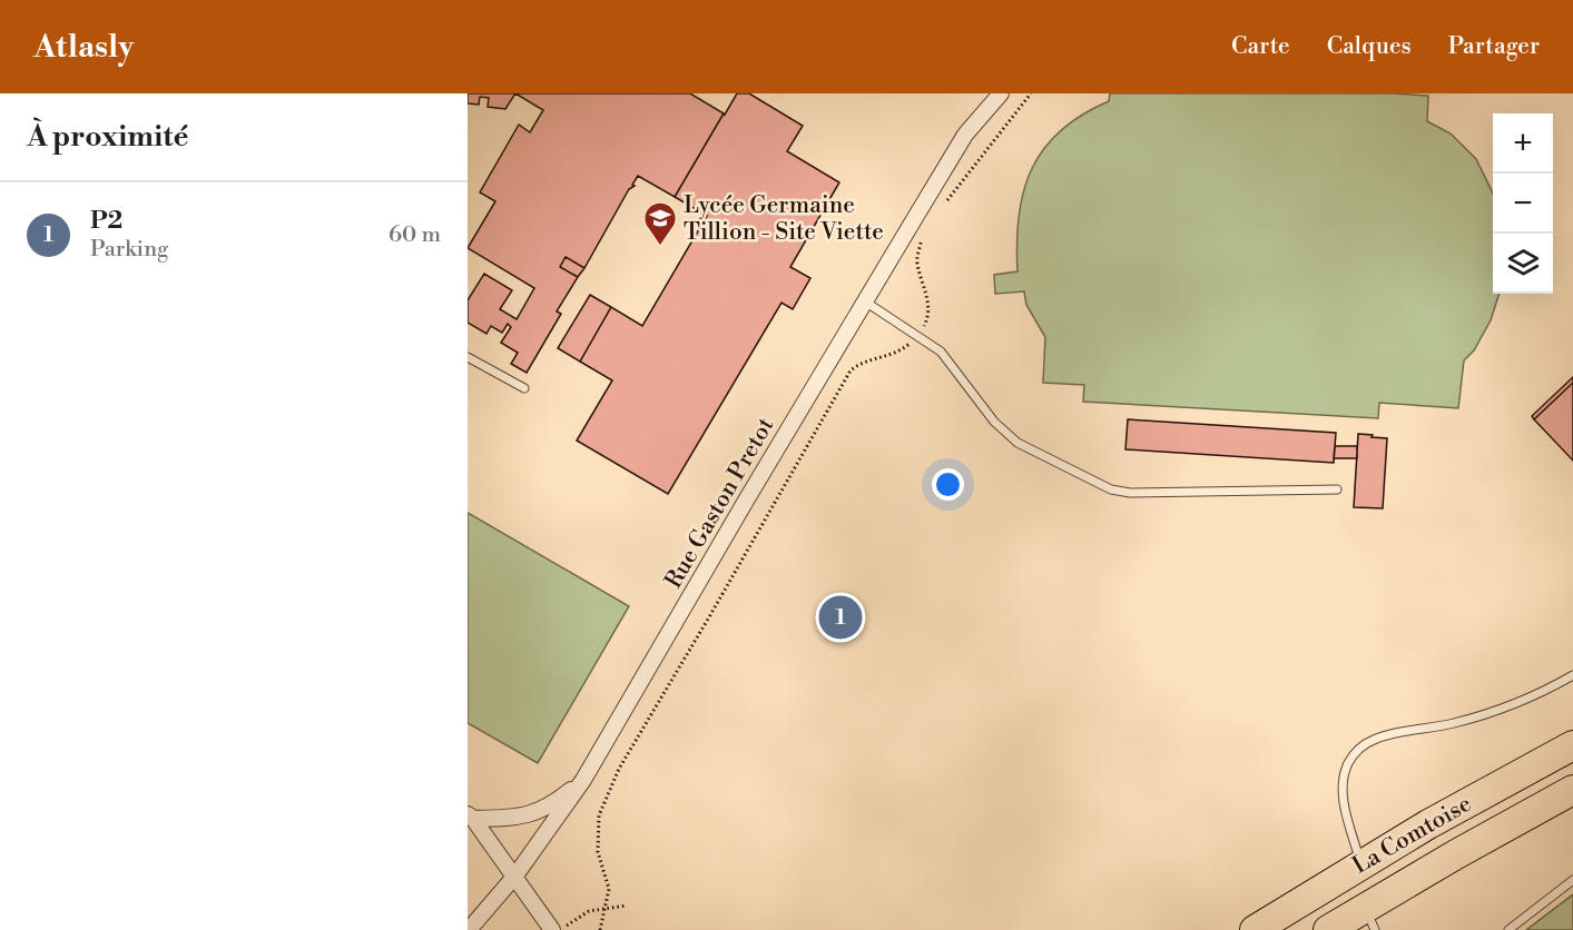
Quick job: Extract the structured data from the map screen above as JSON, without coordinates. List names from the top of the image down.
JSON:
{
  "streets": {
    "highway": ["La Comtoise"],
    "street": ["Rue Gaston Pretot"]
  },
  "places": {
    "school or university": ["Lycée Germaine Tillion - Site Viette"]
  },
  "page": {
    "header": "Atlasly",
    "nav": ["Carte", "Calques", "Partager"],
    "heading": "À proximité",
    "map_buttons": ["+", "−"],
    "list": [
      {
        "mark": "1",
        "name": "P2",
        "note": "Parking",
        "value": "60 m"
      }
    ],
    "pins": "1"
  }
}
